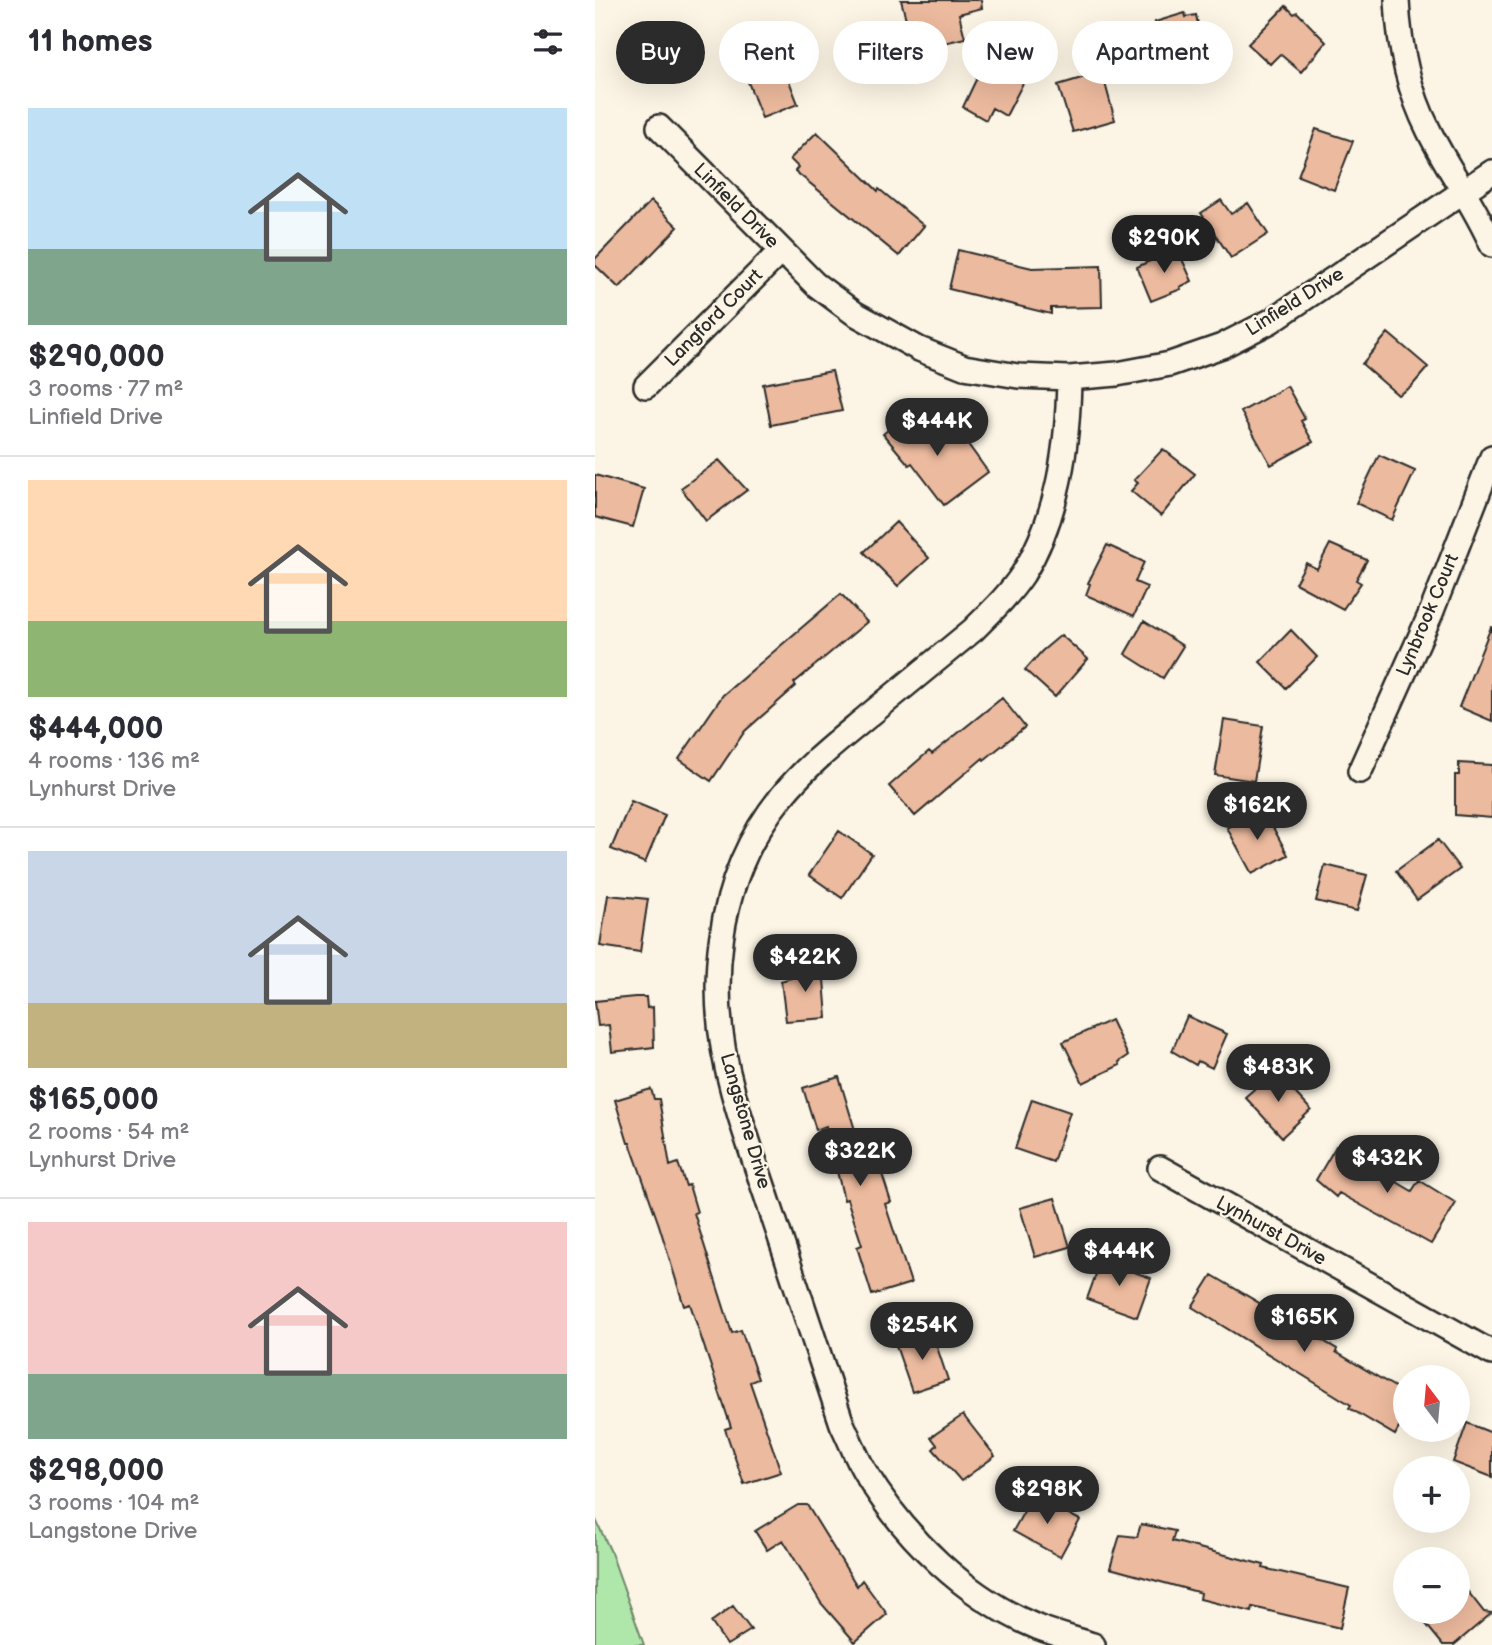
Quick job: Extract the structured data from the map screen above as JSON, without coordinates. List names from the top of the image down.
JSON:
{
  "streets": {
    "street": [
      "Linfield Drive",
      "Langford Court",
      "Lynbrook Court",
      "Langstone Drive",
      "Lynhurst Drive"
    ]
  },
  "crossings": [
    ["Linfield Drive", "Langford Court"],
    ["Linfield Drive", "Langstone Drive"]
  ],
  "north": "top",
  "page": {
    "heading": "11 homes",
    "chip": [
      "Buy",
      "Rent",
      "Filters",
      "New",
      "Apartment"
    ],
    "list": [
      {
        "name": "$290,000",
        "note": "3 rooms · 77 m² · Linfield Drive"
      },
      {
        "name": "$444,000",
        "note": "4 rooms · 136 m² · Lynhurst Drive"
      },
      {
        "name": "$165,000",
        "note": "2 rooms · 54 m² · Lynhurst Drive"
      },
      {
        "name": "$298,000",
        "note": "3 rooms · 104 m² · Langstone Drive"
      }
    ],
    "price": [
      "$290K",
      "$444K",
      "$162K",
      "$422K",
      "$483K",
      "$322K",
      "$432K",
      "$444K",
      "$165K",
      "$254K",
      "$298K"
    ],
    "map_buttons": ["+", "−"]
  }
}
